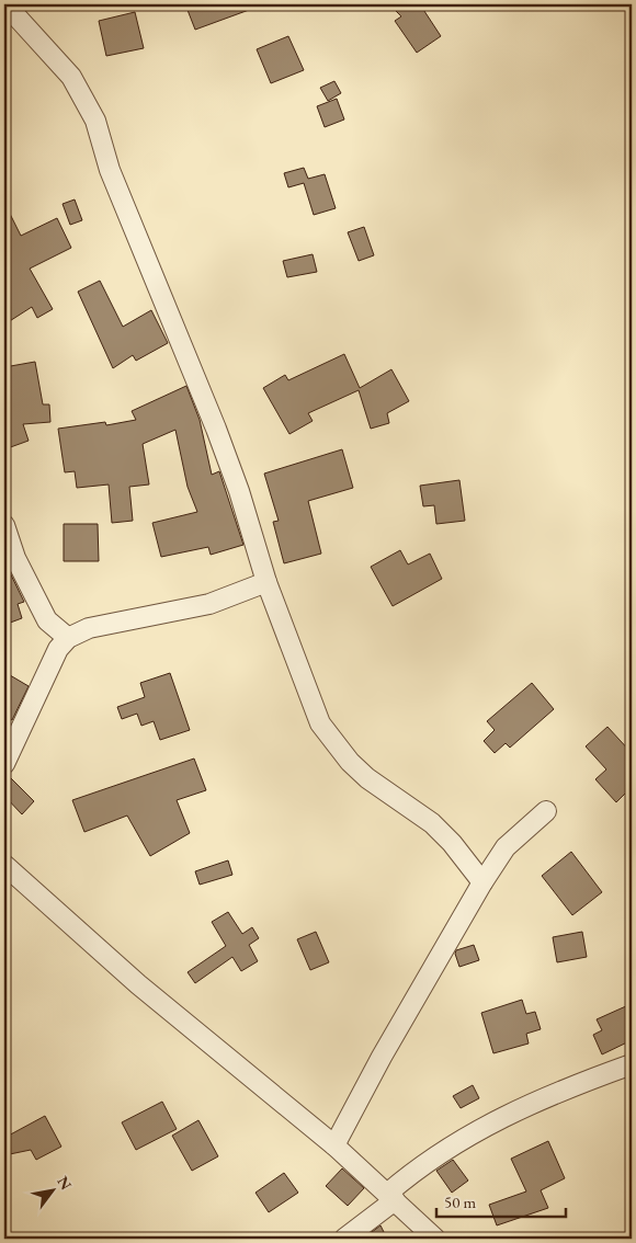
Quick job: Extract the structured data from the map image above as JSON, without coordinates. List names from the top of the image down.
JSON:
{
  "scale_bar": "50 m",
  "north": "top right"
}
